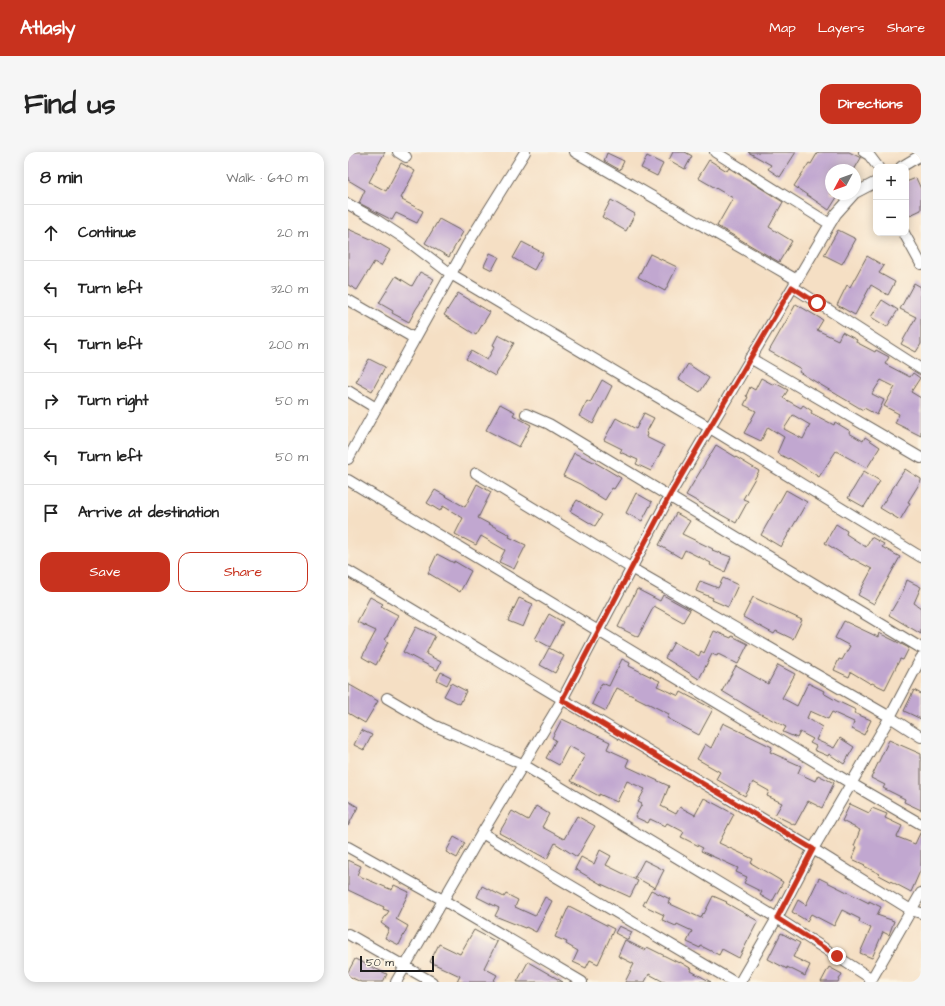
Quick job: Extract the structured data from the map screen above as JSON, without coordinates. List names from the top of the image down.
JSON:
{
  "scale_bar": "50 m",
  "north": "bottom left",
  "page": {
    "header": "Atlasly",
    "nav": ["Map", "Layers", "Share"],
    "buttons": [
      "Directions",
      ["Save", "Share"]
    ],
    "title": "Find us",
    "heading": ["8 min", "Walk · 640 m"],
    "map_buttons": ["+", "−"],
    "list": [
      ["Continue", "20 m"],
      ["Turn left", "320 m"],
      ["Turn left", "200 m"],
      ["Turn right", "50 m"],
      ["Turn left", "50 m"],
      "Arrive at destination"
    ],
    "scale": "50 m"
  }
}
